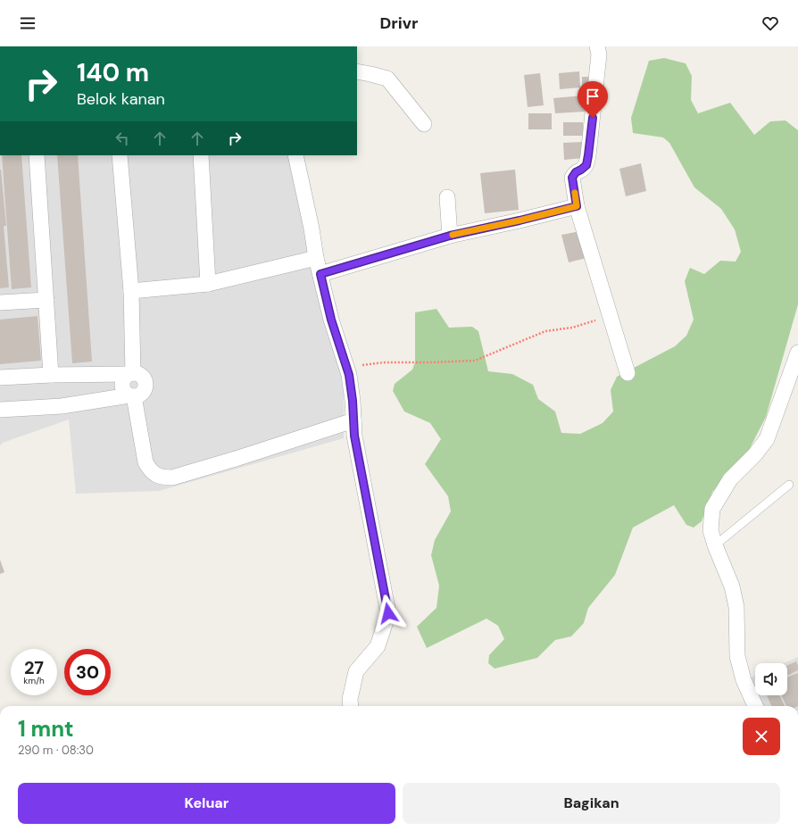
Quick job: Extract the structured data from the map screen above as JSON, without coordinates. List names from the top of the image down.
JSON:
{
  "page": {
    "header": "Drivr",
    "turn": ["140 m", "Belok kanan"],
    "speed": "27 km/h",
    "limit": "30",
    "heading": ["1 mnt", "290 m · 08:30"],
    "buttons": ["Keluar", "Bagikan"]
  }
}
